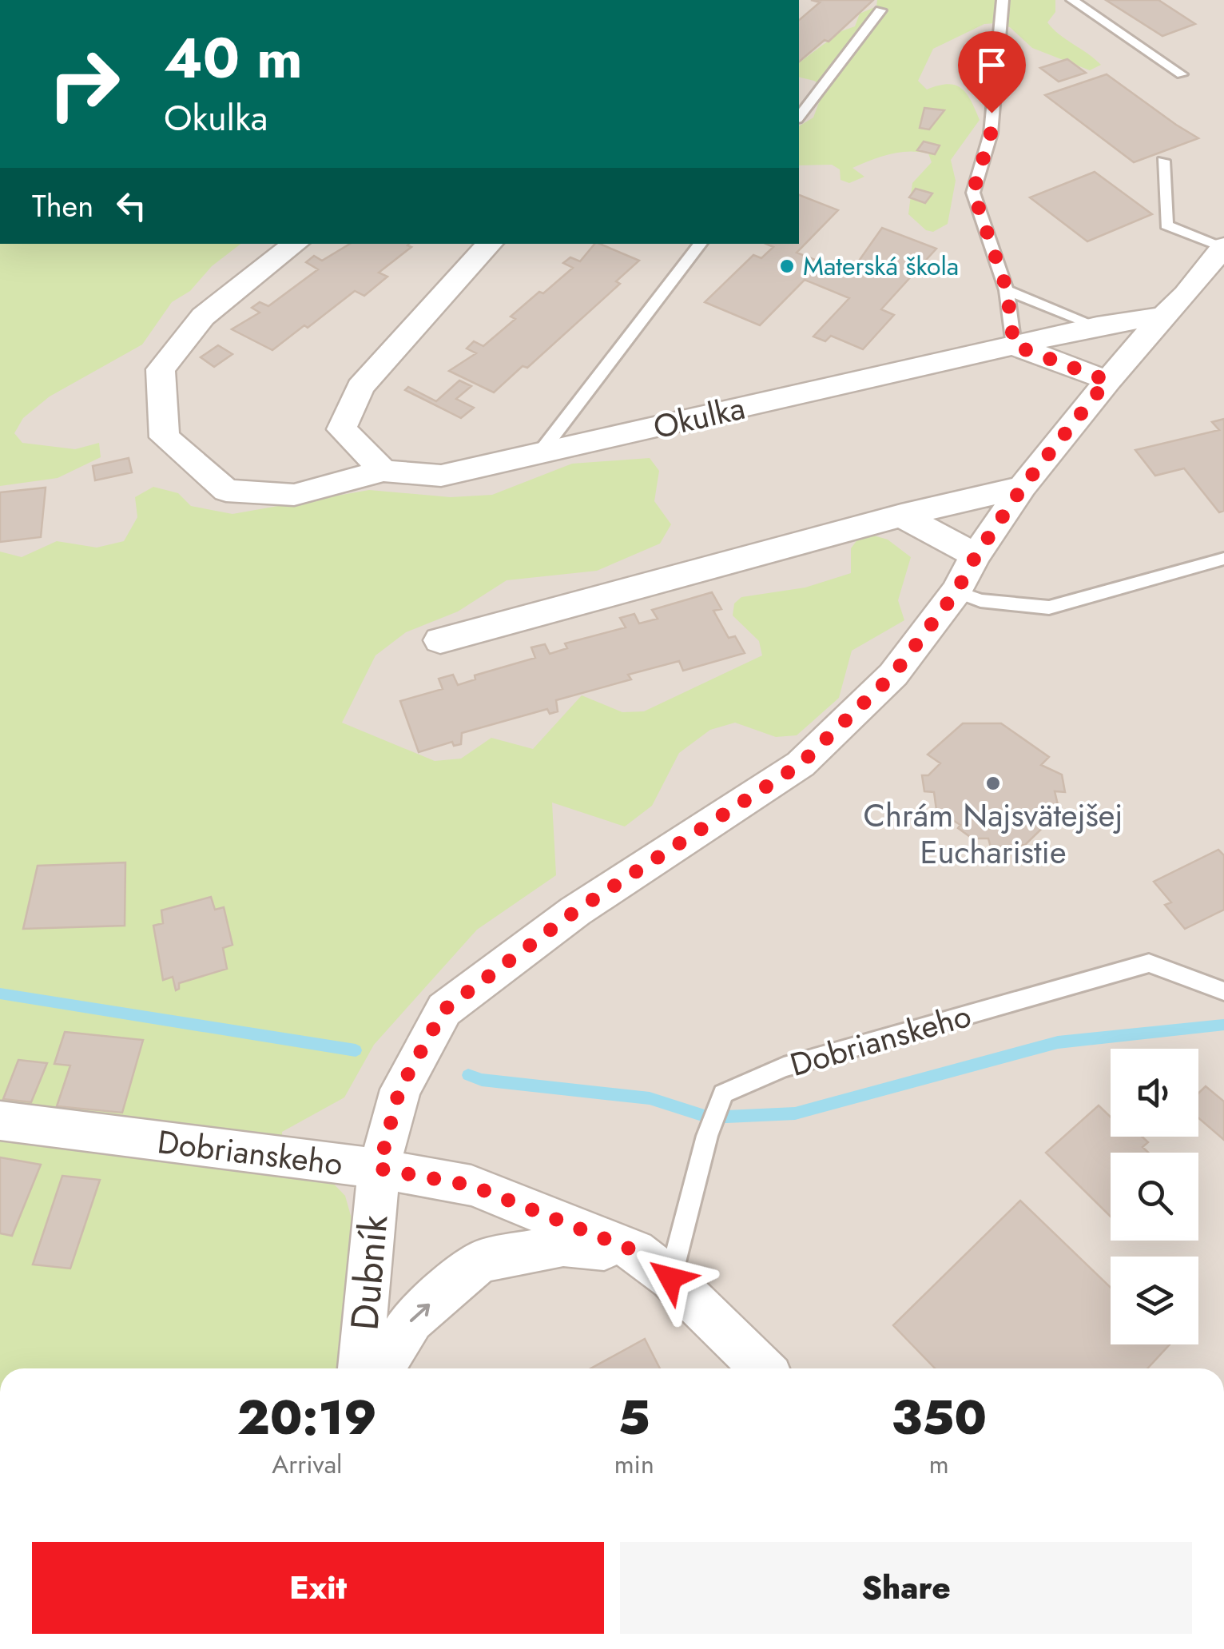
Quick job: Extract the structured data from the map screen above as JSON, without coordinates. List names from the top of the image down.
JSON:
{
  "streets": {
    "street": ["Okulka", "Dobrianskeho", "Dubník"]
  },
  "crossings": [
    ["Dobrianskeho", "Dubník"]
  ],
  "places": ["Materská škola", "Chrám Najsvätejšej Eucharistie"],
  "page": {
    "turn": ["40 m", "Okulka"],
    "then": "Then",
    "eta": [
      "20:19",
      "Arrival",
      "5",
      "min",
      "350",
      "m"
    ],
    "buttons": ["Exit", "Share"]
  }
}
